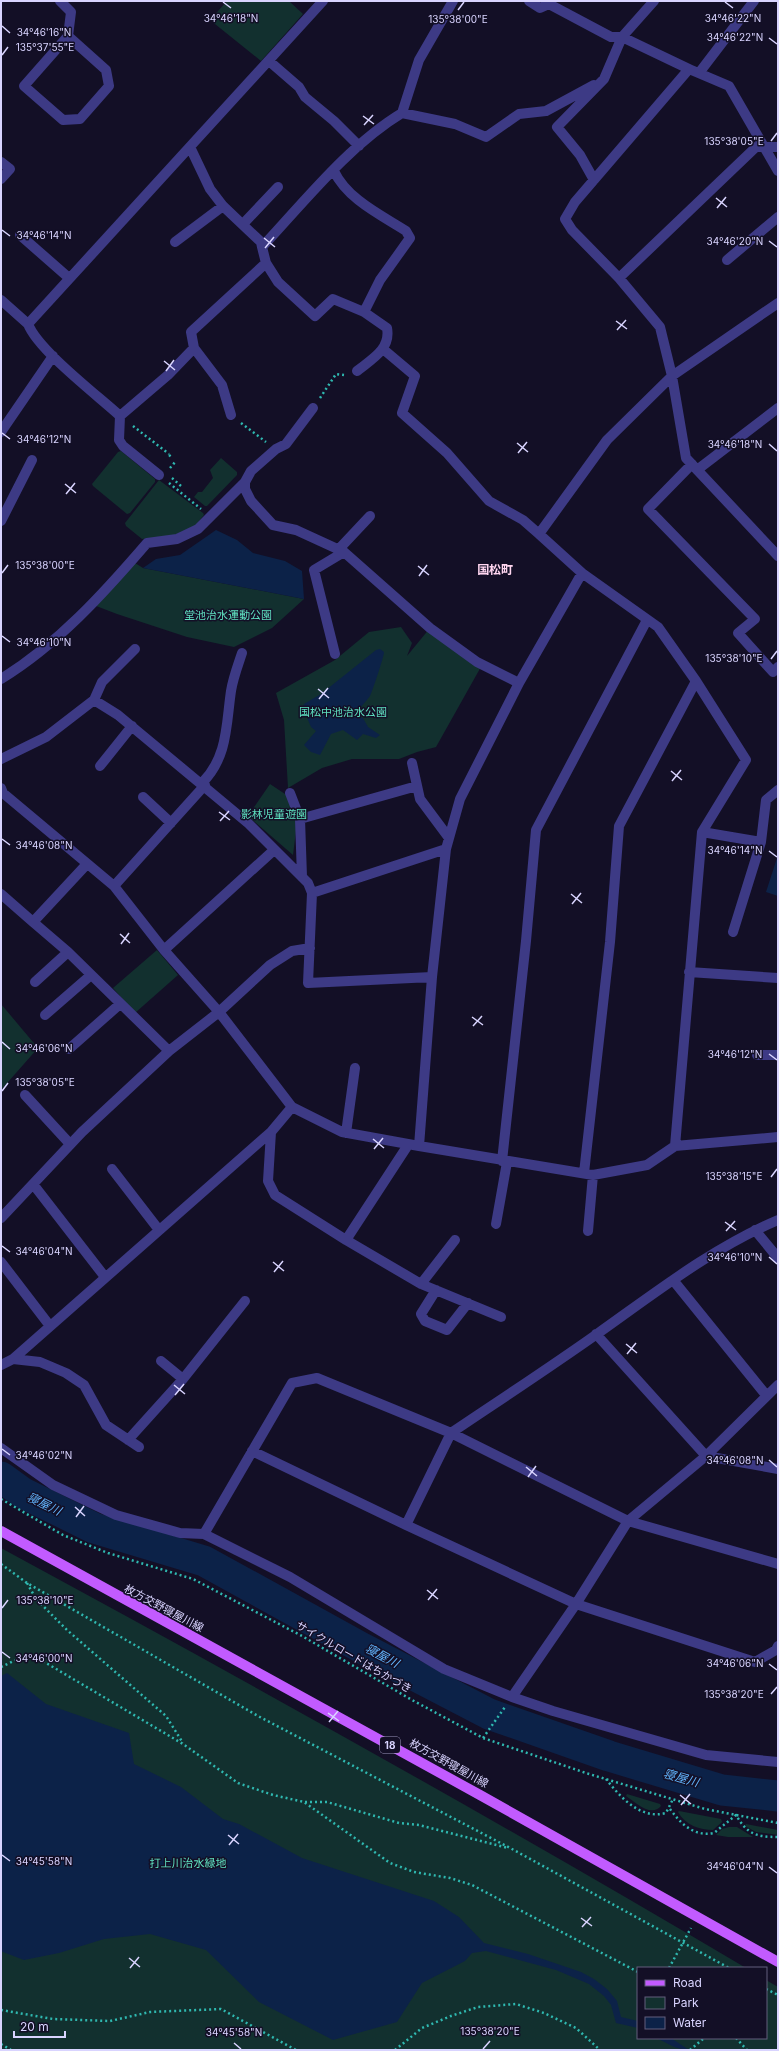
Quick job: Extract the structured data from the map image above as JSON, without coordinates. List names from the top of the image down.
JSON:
{
  "streets": {
    "main road": ["枚方交野寝屋川線", "18"],
    "path": ["サイクルロードはちかづき"]
  },
  "districts": ["国松町"],
  "water": ["寝屋川"],
  "parks": [
    "堂池治水運動公園",
    "国松中池治水公園",
    "影林児童遊園",
    "打上川治水緑地"
  ],
  "legend": ["Road", "Park", "Water"],
  "scale_bar": "20 m",
  "coordinates": [
    "34°46'22\"N",
    "34°46'18\"N",
    "135°38'00\"E",
    "34°46'16\"N",
    "135°37'55\"E",
    "135°38'05\"E",
    "34°46'14\"N",
    "34°46'20\"N",
    "34°46'12\"N",
    "34°46'10\"N",
    "135°38'10\"E",
    "34°46'08\"N",
    "34°46'06\"N",
    "135°38'15\"E",
    "34°46'04\"N",
    "34°46'02\"N",
    "34°46'00\"N",
    "135°38'20\"E",
    "34°45'58\"N"
  ]
}
